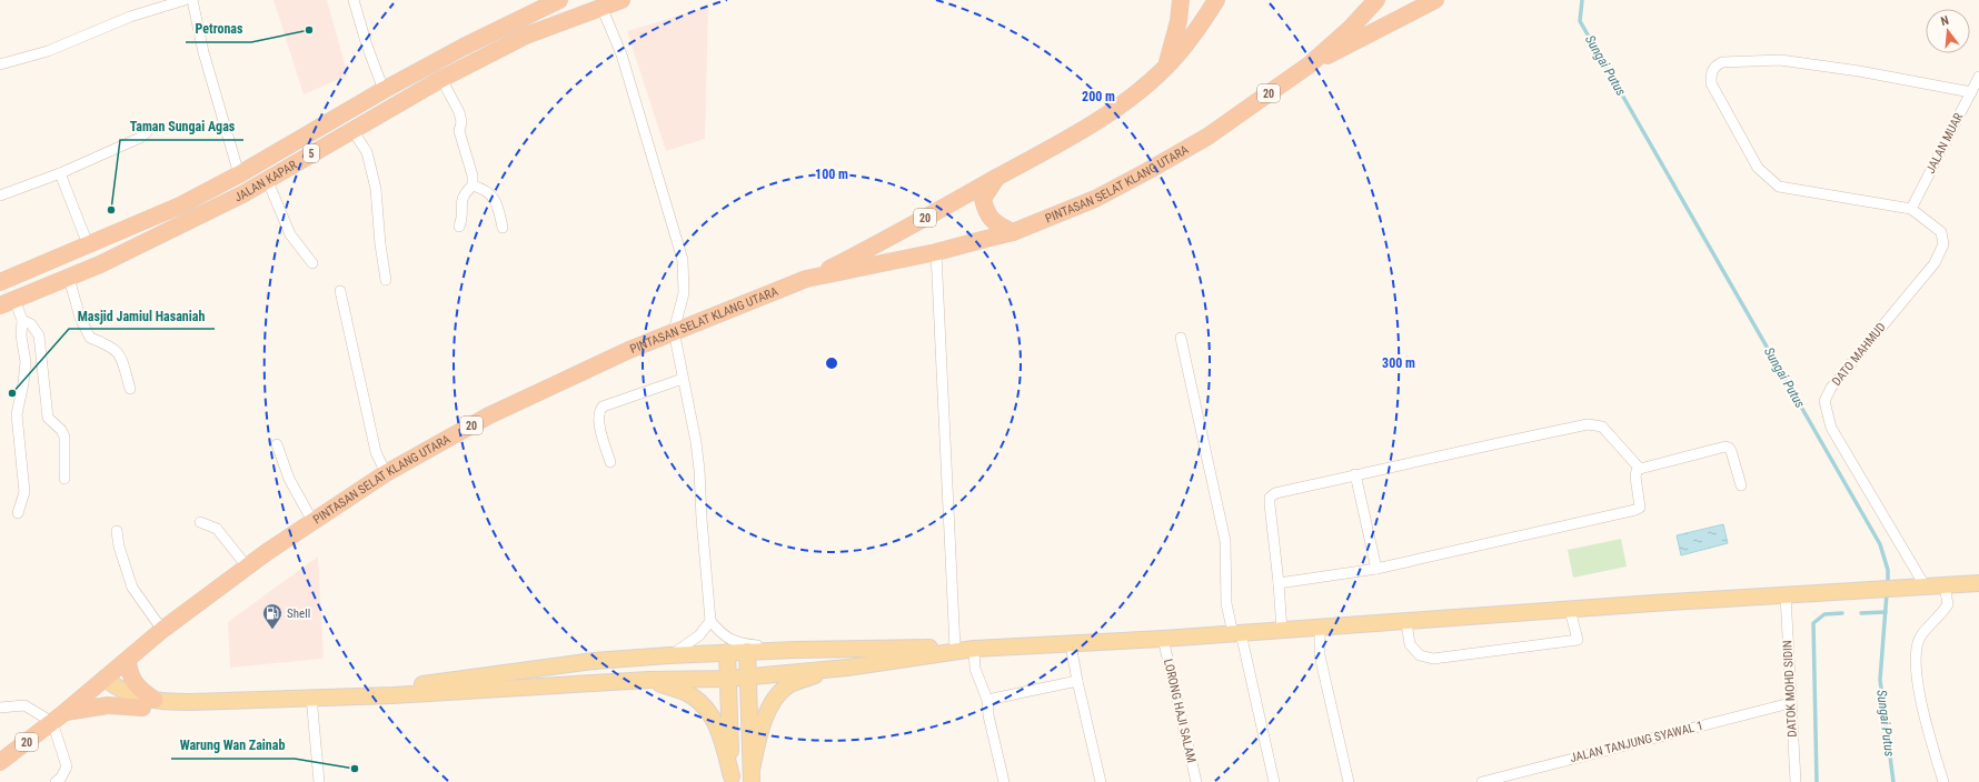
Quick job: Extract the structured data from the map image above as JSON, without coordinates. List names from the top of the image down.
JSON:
{
  "streets": {
    "highway": [
      "20",
      "5",
      "JALAN KAPAR",
      "PINTASAN SELAT KLANG UTARA"
    ],
    "street": [
      "JALAN MUAR",
      "DATO MAHMUD",
      "DATOK MOHD SIDIN",
      "LORONG HAJI SALAM",
      "JALAN TANJUNG SYAWAL 1"
    ]
  },
  "crossings": [
    ["JALAN MUAR", "DATO MAHMUD"],
    ["DATOK MOHD SIDIN", "JALAN TANJUNG SYAWAL 1"]
  ],
  "water": ["Sungai Putus"],
  "places": {
    "other": [
      "Petronas",
      "Taman Sungai Agas",
      "Masjid Jamiul Hasaniah",
      "Warung Wan Zainab"
    ],
    "fuel station": ["Shell"]
  },
  "north": "top",
  "rings": ["200 m", "100 m", "300 m"]
}
